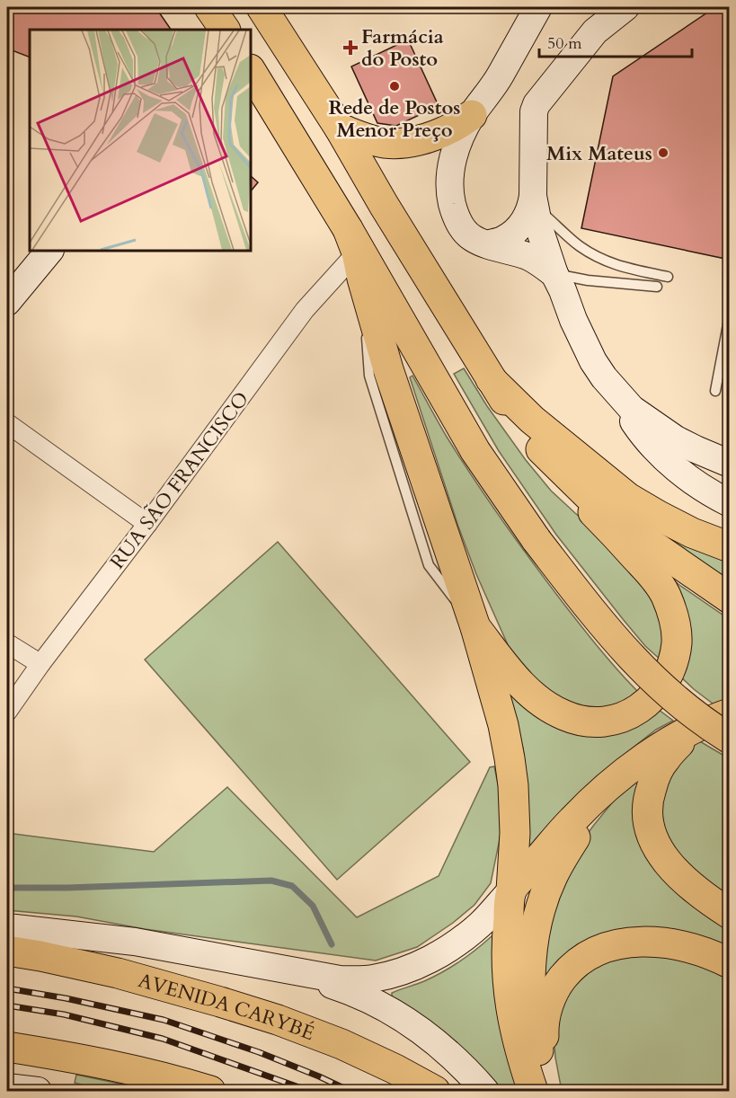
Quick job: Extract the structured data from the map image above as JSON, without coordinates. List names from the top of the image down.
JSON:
{
  "streets": {
    "main road": ["AVENIDA CARYBÉ"],
    "street": ["RUA SÃO FRANCISCO"]
  },
  "places": {
    "health": ["Farmácia do Posto"],
    "other": ["Rede de Postos Menor Preço", "Mix Mateus"]
  },
  "scale_bar": "50 m"
}
